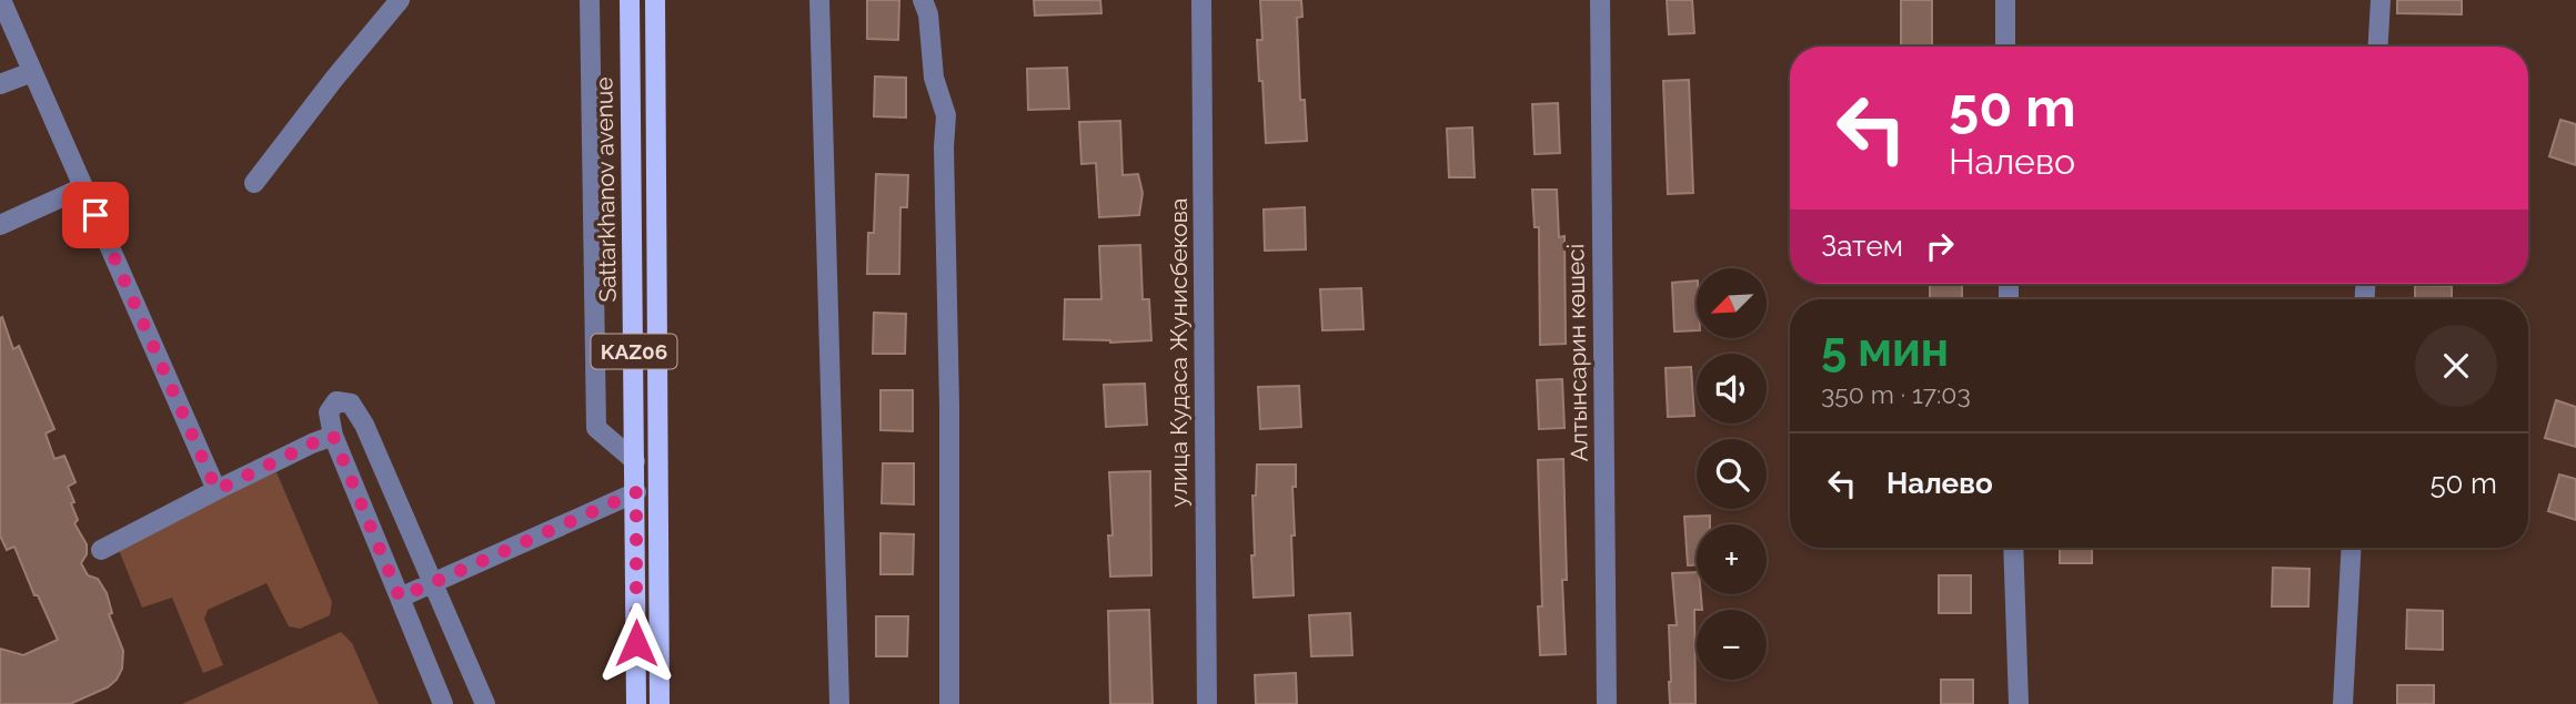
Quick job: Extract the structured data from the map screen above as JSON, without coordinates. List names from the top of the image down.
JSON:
{
  "streets": {
    "main road": ["Sattarkhanov avenue", "KАZ06"],
    "street": ["улица Кудаса Жунисбекова", "Алтынсарин көшесі"]
  },
  "north": "bottom left",
  "page": {
    "turn": ["50 m", "Налево"],
    "then": "Затем",
    "map_buttons": ["+", "−"],
    "heading": ["5 мин", "350 m · 17:03"],
    "list": [
      {
        "name": "Налево",
        "value": "50 m"
      }
    ]
  }
}
